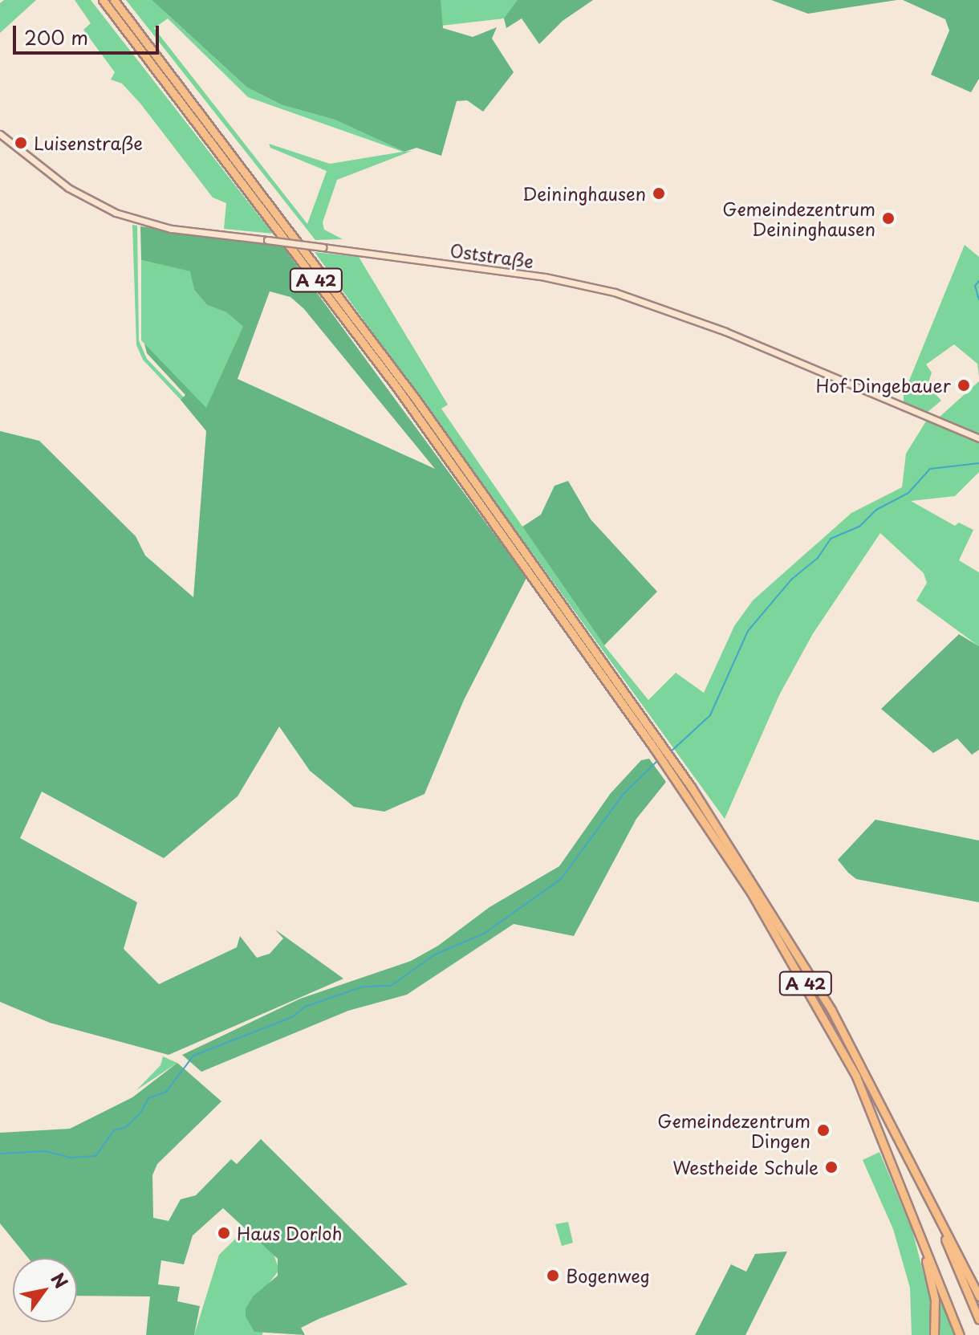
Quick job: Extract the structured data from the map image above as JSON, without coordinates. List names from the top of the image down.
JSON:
{
  "streets": {
    "highway": ["A 42"],
    "main road": ["Oststraße"]
  },
  "places": [
    "Luisenstraße",
    "Deininghausen",
    "Gemeindezentrum Deininghausen",
    "Hof Dingebauer",
    "Gemeindezentrum Dingen",
    "Westheide Schule",
    "Haus Dorloh",
    "Bogenweg"
  ],
  "scale_bar": "200 m",
  "north": "top right"
}
